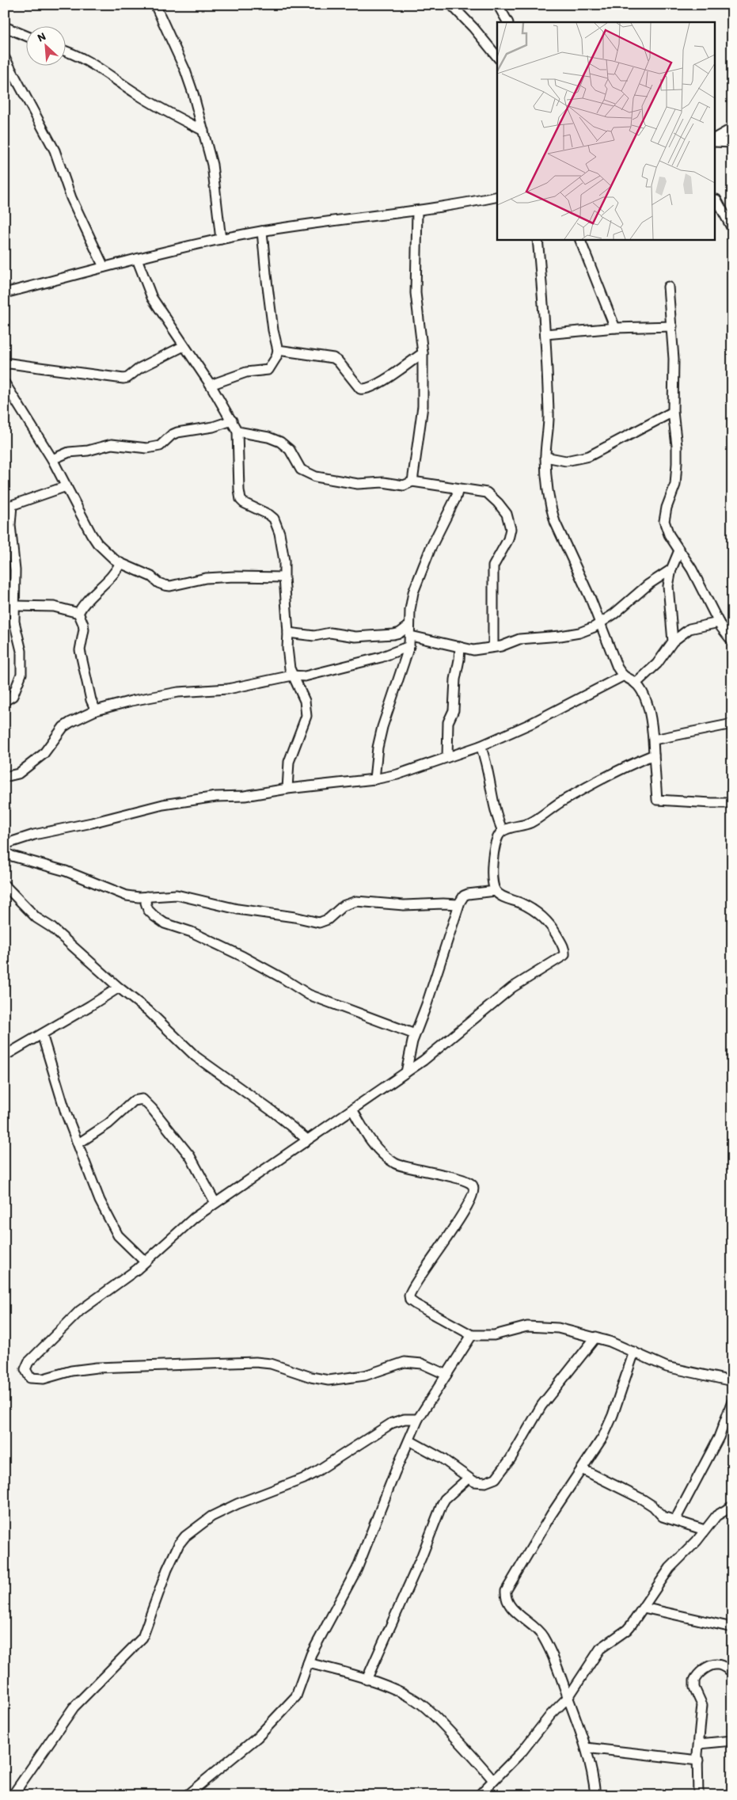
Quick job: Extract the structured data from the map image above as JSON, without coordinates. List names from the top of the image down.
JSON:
{
  "north": "top left"
}
